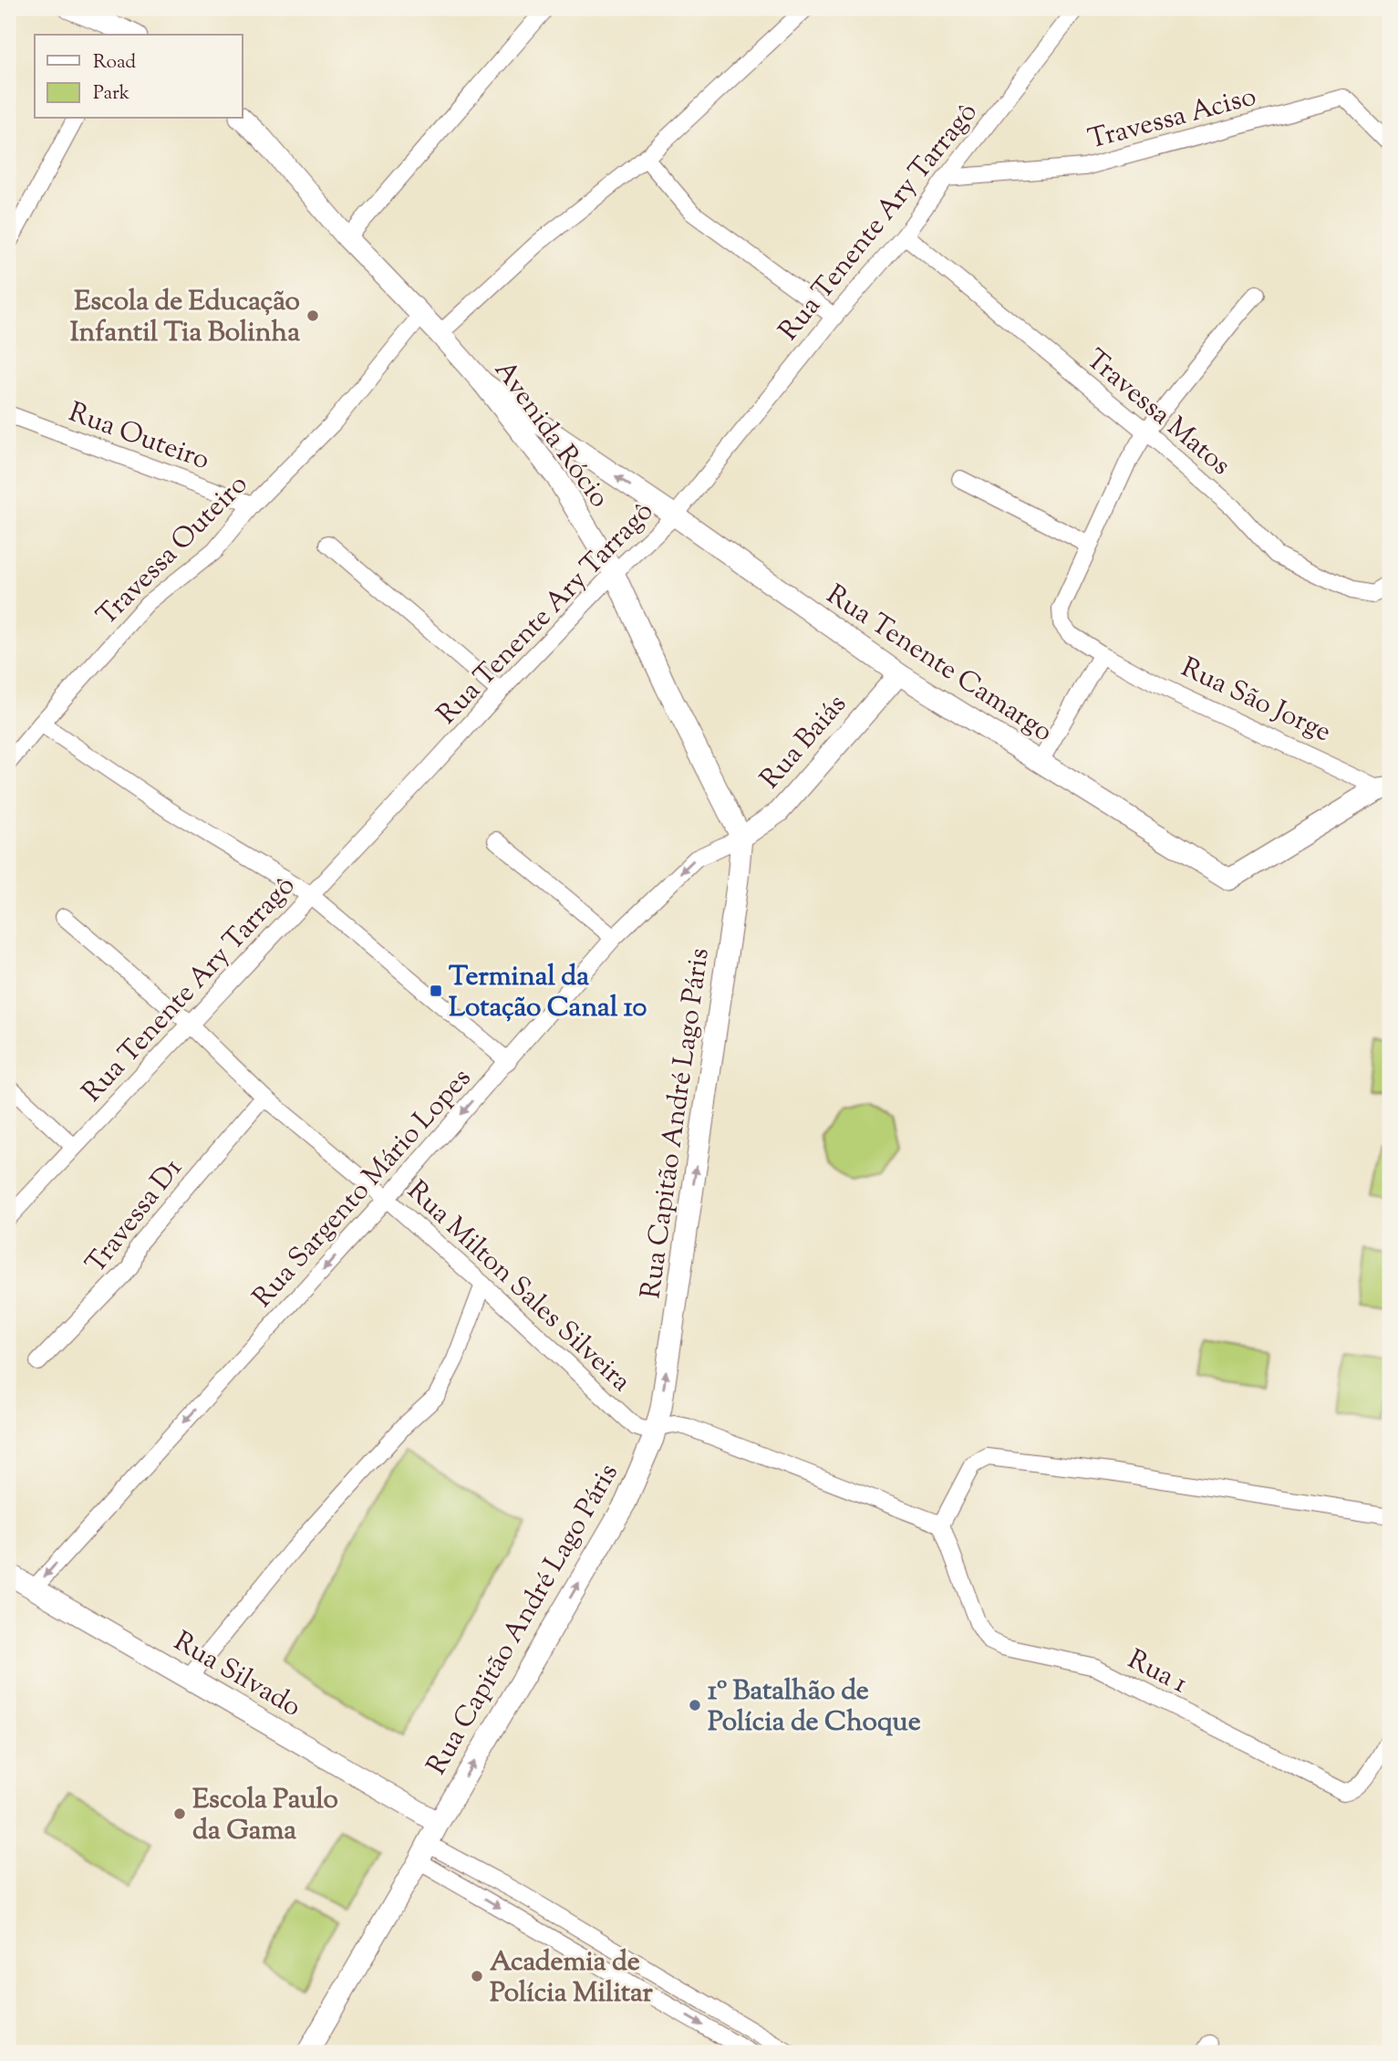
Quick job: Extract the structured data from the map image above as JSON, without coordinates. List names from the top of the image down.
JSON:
{
  "streets": {
    "street": [
      "Travessa Aciso",
      "Rua Tenente Ary Tarragô",
      "Travessa Matos",
      "Avenida Rócio",
      "Rua Outeiro",
      "Travessa Outeiro",
      "Rua Tenente Camargo",
      "Rua São Jorge",
      "Rua Baiás",
      "Rua Capitão André Lago Páris",
      "Rua Sargento Mário Lopes",
      "Travessa D1",
      "Rua Milton Sales Silveira",
      "Rua 1",
      "Rua Silvado"
    ]
  },
  "crossings": [
    ["Travessa Aciso", "Rua Tenente Ary Tarragô"],
    ["Rua Tenente Ary Tarragô", "Travessa Matos"],
    ["Rua Tenente Ary Tarragô", "Avenida Rócio"],
    ["Rua Tenente Ary Tarragô", "Rua Tenente Camargo"],
    ["Rua Tenente Ary Tarragô", "Rua Milton Sales Silveira"],
    ["Travessa Matos", "Rua São Jorge"],
    ["Avenida Rócio", "Travessa Outeiro"],
    ["Avenida Rócio", "Rua Tenente Camargo"],
    ["Avenida Rócio", "Rua Baiás"],
    ["Avenida Rócio", "Rua Capitão André Lago Páris"],
    ["Avenida Rócio", "Rua Sargento Mário Lopes"],
    ["Rua Outeiro", "Travessa Outeiro"],
    ["Rua Tenente Camargo", "Rua São Jorge"],
    ["Rua Tenente Camargo", "Rua Baiás"],
    ["Rua Baiás", "Rua Capitão André Lago Páris"],
    ["Rua Baiás", "Rua Sargento Mário Lopes"],
    ["Rua Capitão André Lago Páris", "Rua Sargento Mário Lopes"],
    ["Rua Capitão André Lago Páris", "Rua Milton Sales Silveira"],
    ["Rua Capitão André Lago Páris", "Rua Silvado"],
    ["Rua Sargento Mário Lopes", "Rua Milton Sales Silveira"],
    ["Rua Sargento Mário Lopes", "Rua Silvado"],
    ["Travessa D1", "Rua Milton Sales Silveira"],
    ["Rua Milton Sales Silveira", "Rua 1"]
  ],
  "one_way": ["Rua Capitão André Lago Páris", "Rua Sargento Mário Lopes"],
  "places": {
    "other": [
      "Escola de Educação Infantil Tia Bolinha",
      "1º Batalhão de Polícia de Choque",
      "Escola Paulo da Gama",
      "Academia de Polícia Militar"
    ],
    "transit": ["Terminal da Lotação Canal 10"]
  },
  "legend": ["Road", "Park"]
}
